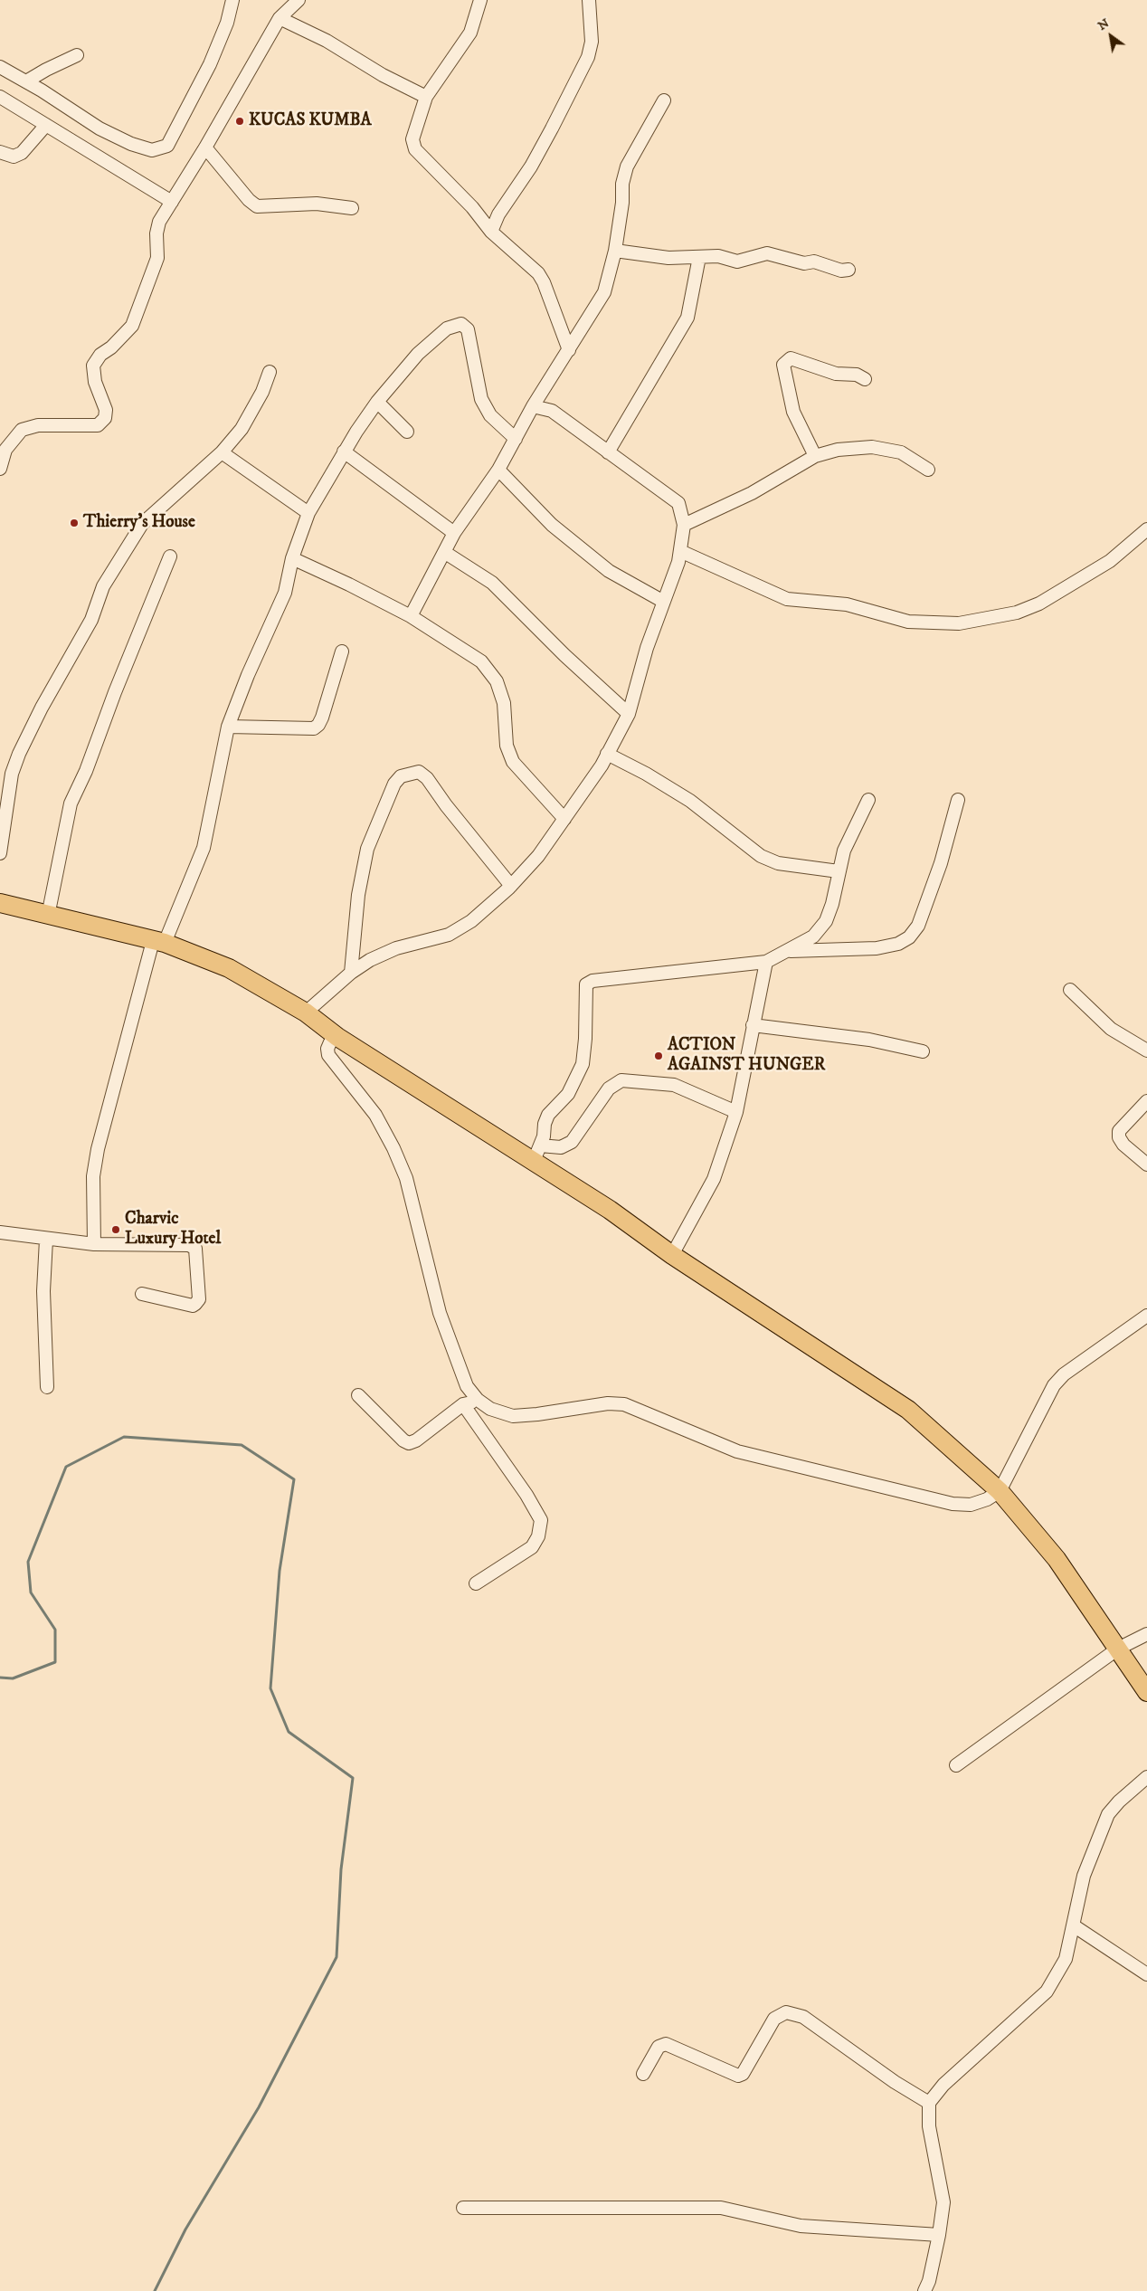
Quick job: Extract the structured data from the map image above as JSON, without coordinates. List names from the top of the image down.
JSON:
{
  "places": [
    "KUCAS KUMBA",
    "Thierry’s House",
    "ACTION AGAINST HUNGER",
    "Charvic Luxury Hotel"
  ],
  "north": "top left"
}
